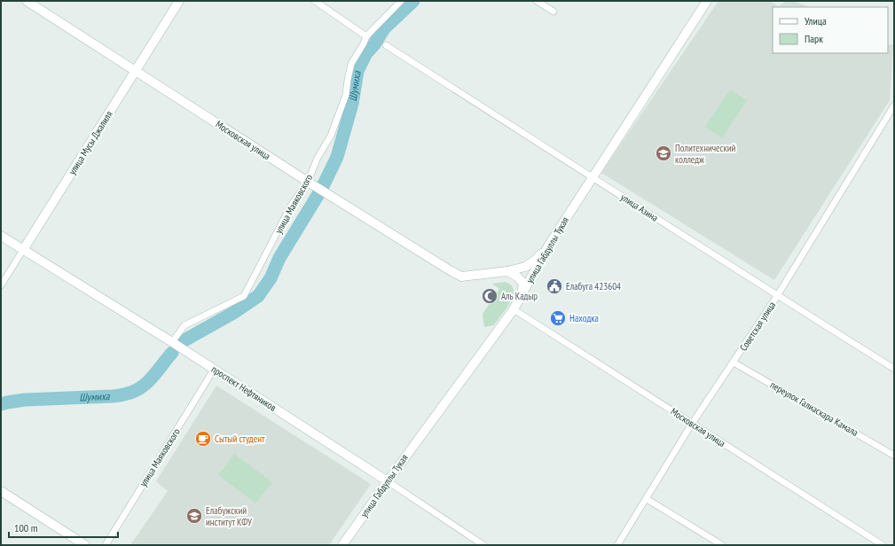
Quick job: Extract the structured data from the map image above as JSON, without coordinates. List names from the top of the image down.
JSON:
{
  "streets": {
    "main road": [
      "Московская улица",
      "улица Мусы Джалиля",
      "улица Габдуллы Тукая",
      "проспект Нефтяников"
    ],
    "street": [
      "улица Маяковского",
      "улица Азина",
      "Советская улица",
      "переулок Галиаскара Камала"
    ]
  },
  "crossings": [
    ["Московская улица", "улица Мусы Джалиля"],
    ["Московская улица", "улица Маяковского"],
    ["Московская улица", "улица Габдуллы Тукая"],
    ["Московская улица", "Советская улица"],
    ["улица Мусы Джалиля", "проспект Нефтяников"],
    ["улица Маяковского", "проспект Нефтяников"],
    ["улица Азина", "улица Габдуллы Тукая"],
    ["улица Азина", "Советская улица"],
    ["улица Габдуллы Тукая", "проспект Нефтяников"],
    ["Советская улица", "переулок Галиаскара Камала"]
  ],
  "water": ["Шумиха"],
  "places": {
    "school or university": ["Политехнический колледж", "Елабужский институт КФУ"],
    "public building": ["Елабуга 423604"],
    "mosque": ["Аль Кадыр"],
    "supermarket": ["Находка"],
    "cafe": ["Сытый студент"]
  },
  "legend": ["Улица", "Парк"],
  "scale_bar": "100 m"
}
